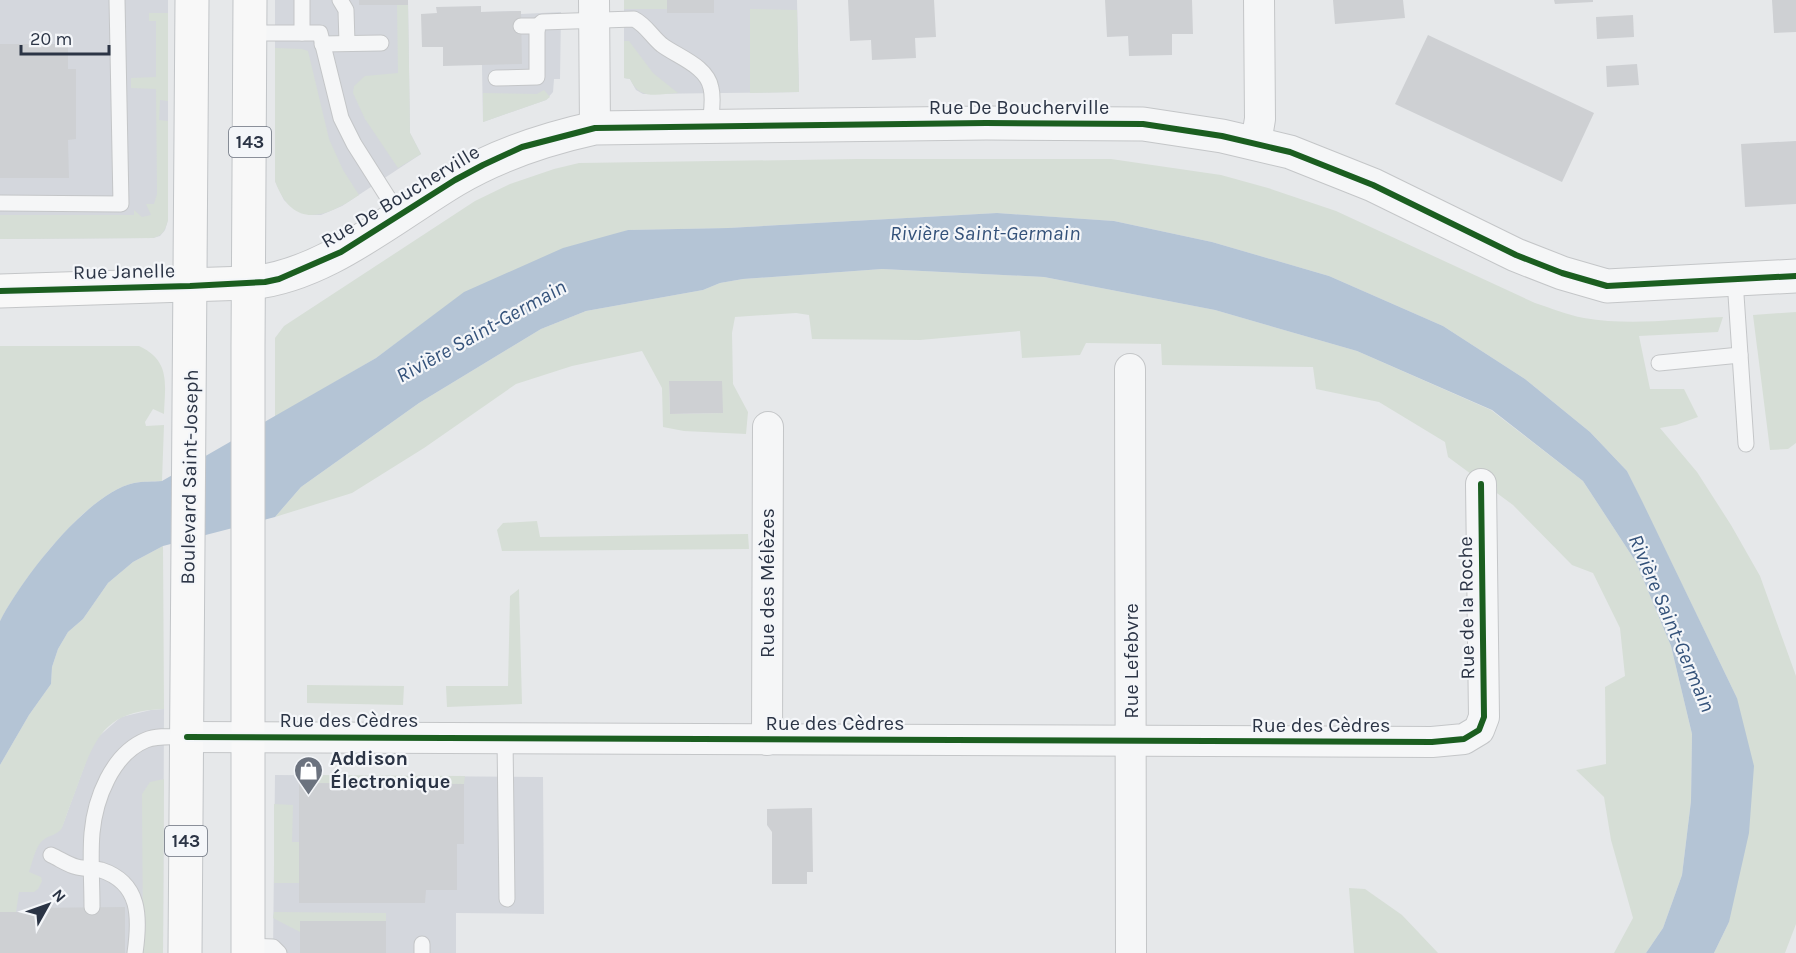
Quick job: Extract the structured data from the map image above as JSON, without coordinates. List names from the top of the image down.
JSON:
{
  "streets": {
    "main road": ["143", "Rue Janelle", "Boulevard Saint-Joseph"],
    "street": [
      "Rue De Boucherville",
      "Rue des Mélèzes",
      "Rue de la Roche",
      "Rue Lefebvre",
      "Rue des Cèdres"
    ]
  },
  "crossings": [
    ["Rue De Boucherville", "143"],
    ["Rue De Boucherville", "Rue Janelle"],
    ["143", "Rue Janelle"],
    ["143", "Rue des Cèdres"],
    ["Rue Janelle", "Boulevard Saint-Joseph"],
    ["Boulevard Saint-Joseph", "Rue des Cèdres"],
    ["Rue des Mélèzes", "Rue des Cèdres"],
    ["Rue de la Roche", "Rue des Cèdres"],
    ["Rue Lefebvre", "Rue des Cèdres"]
  ],
  "water": ["Rivière Saint-Germain"],
  "places": {
    "shop": ["Addison Électronique"]
  },
  "scale_bar": "20 m",
  "north": "top right"
}
